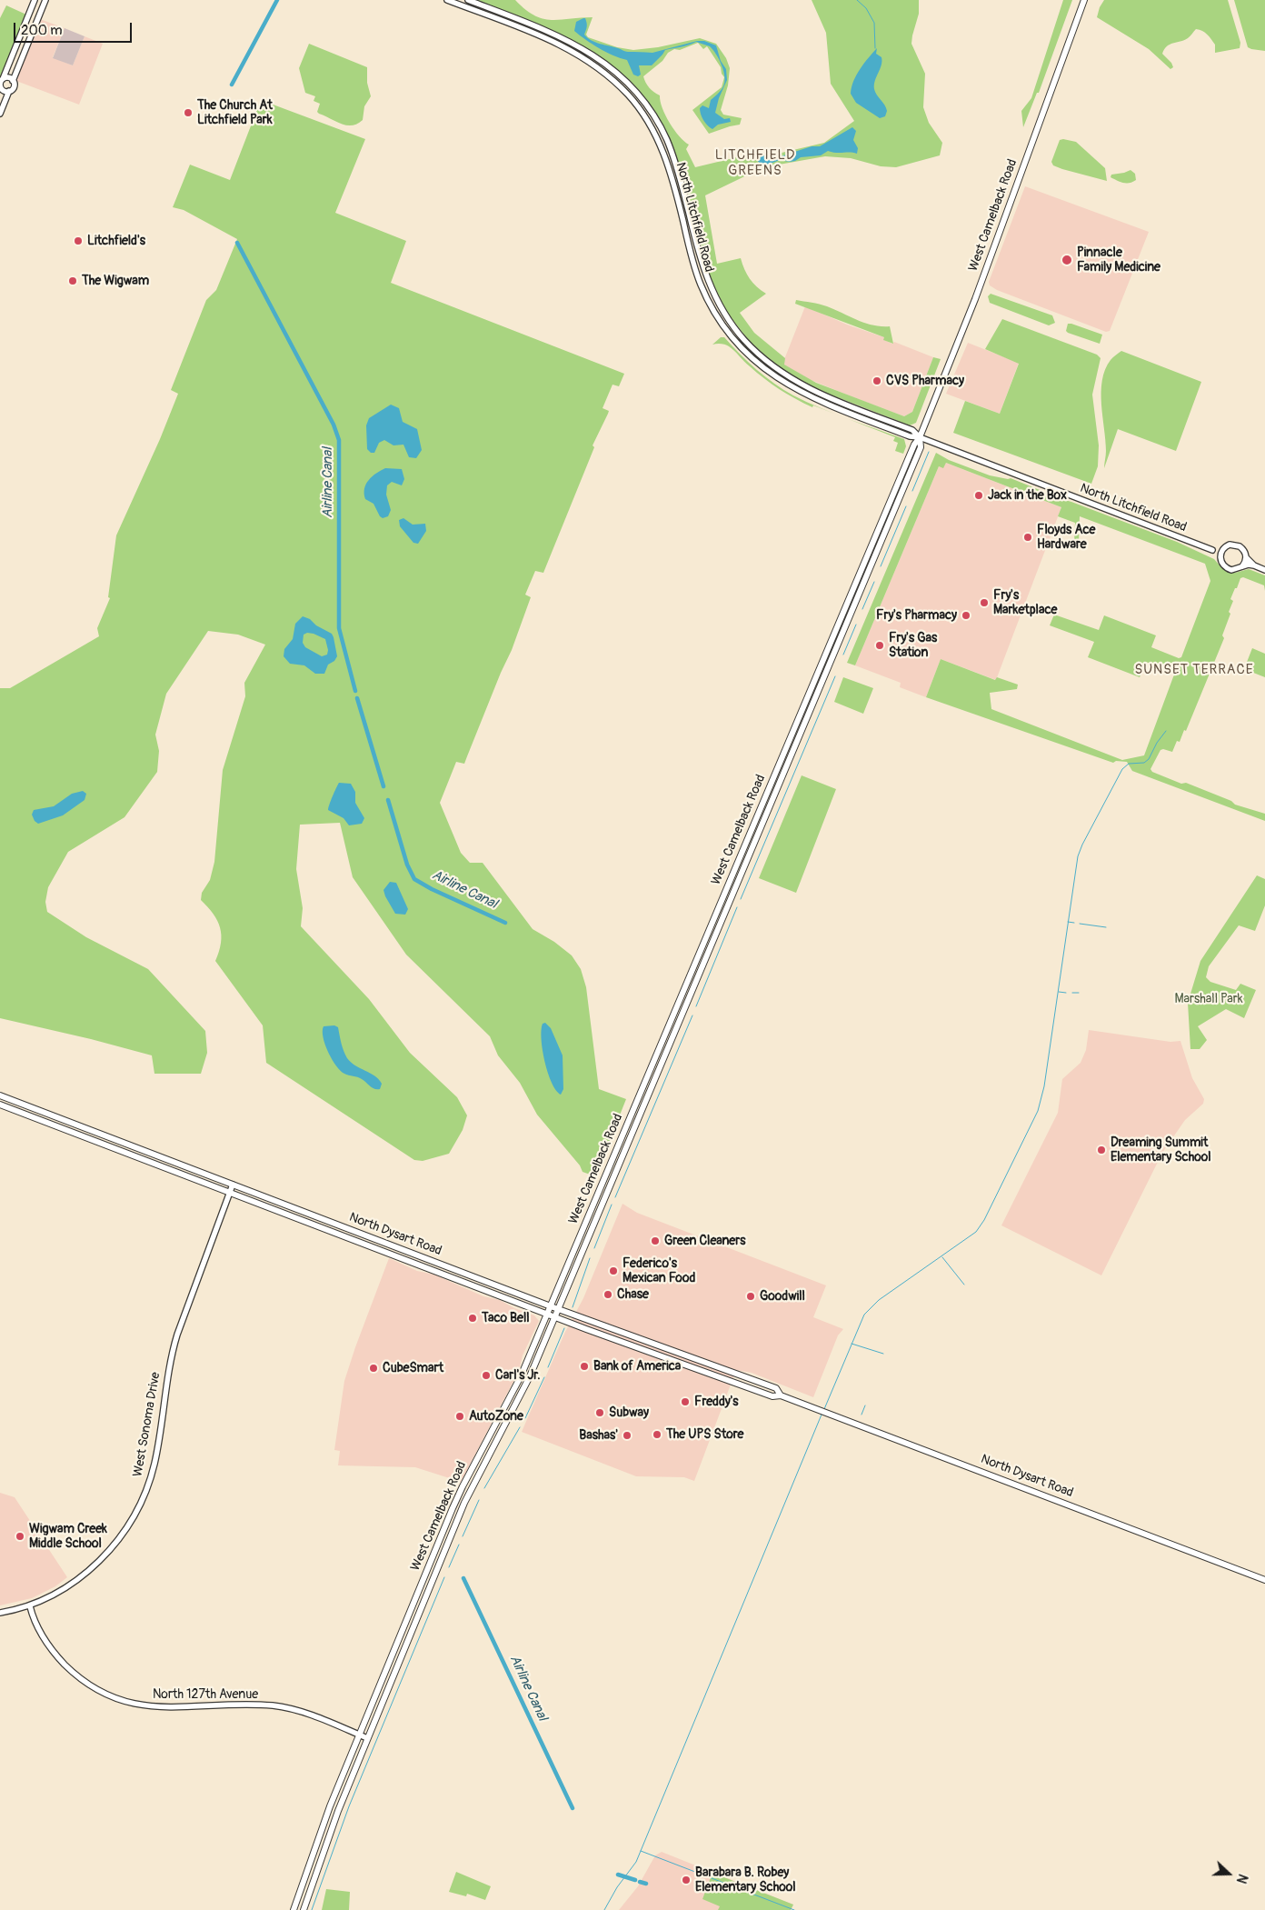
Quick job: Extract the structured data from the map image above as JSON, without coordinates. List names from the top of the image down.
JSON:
{
  "streets": {
    "main road": [
      "West Camelback Road",
      "North Litchfield Road",
      "North Dysart Road",
      "West Sonoma Drive",
      "North 127th Avenue"
    ]
  },
  "crossings": [
    ["West Camelback Road", "North Litchfield Road"],
    ["West Camelback Road", "North Dysart Road"],
    ["West Camelback Road", "North 127th Avenue"],
    ["North Dysart Road", "West Sonoma Drive"],
    ["West Sonoma Drive", "North 127th Avenue"]
  ],
  "districts": ["LITCHFIELD GREENS", "SUNSET TERRACE"],
  "water": ["Airline Canal"],
  "parks": ["Marshall Park"],
  "places": [
    "The Church At Litchfield Park",
    "Litchfield's",
    "Pinnacle Family Medicine",
    "The Wigwam",
    "CVS Pharmacy",
    "Jack in the Box",
    "Floyds Ace Hardware",
    "Fry's Marketplace",
    "Fry's Pharmacy",
    "Fry's Gas Station",
    "Dreaming Summit Elementary School",
    "Green Cleaners",
    "Federico's Mexican Food",
    "Chase",
    "Goodwill",
    "Taco Bell",
    "Bank of America",
    "CubeSmart",
    "Carl's Jr.",
    "Freddy's",
    "Subway",
    "AutoZone",
    "The UPS Store",
    "Bashas'",
    "Wigwam Creek Middle School",
    "Barabara B. Robey Elementary School"
  ],
  "scale_bar": "200 m",
  "north": "right"
}
